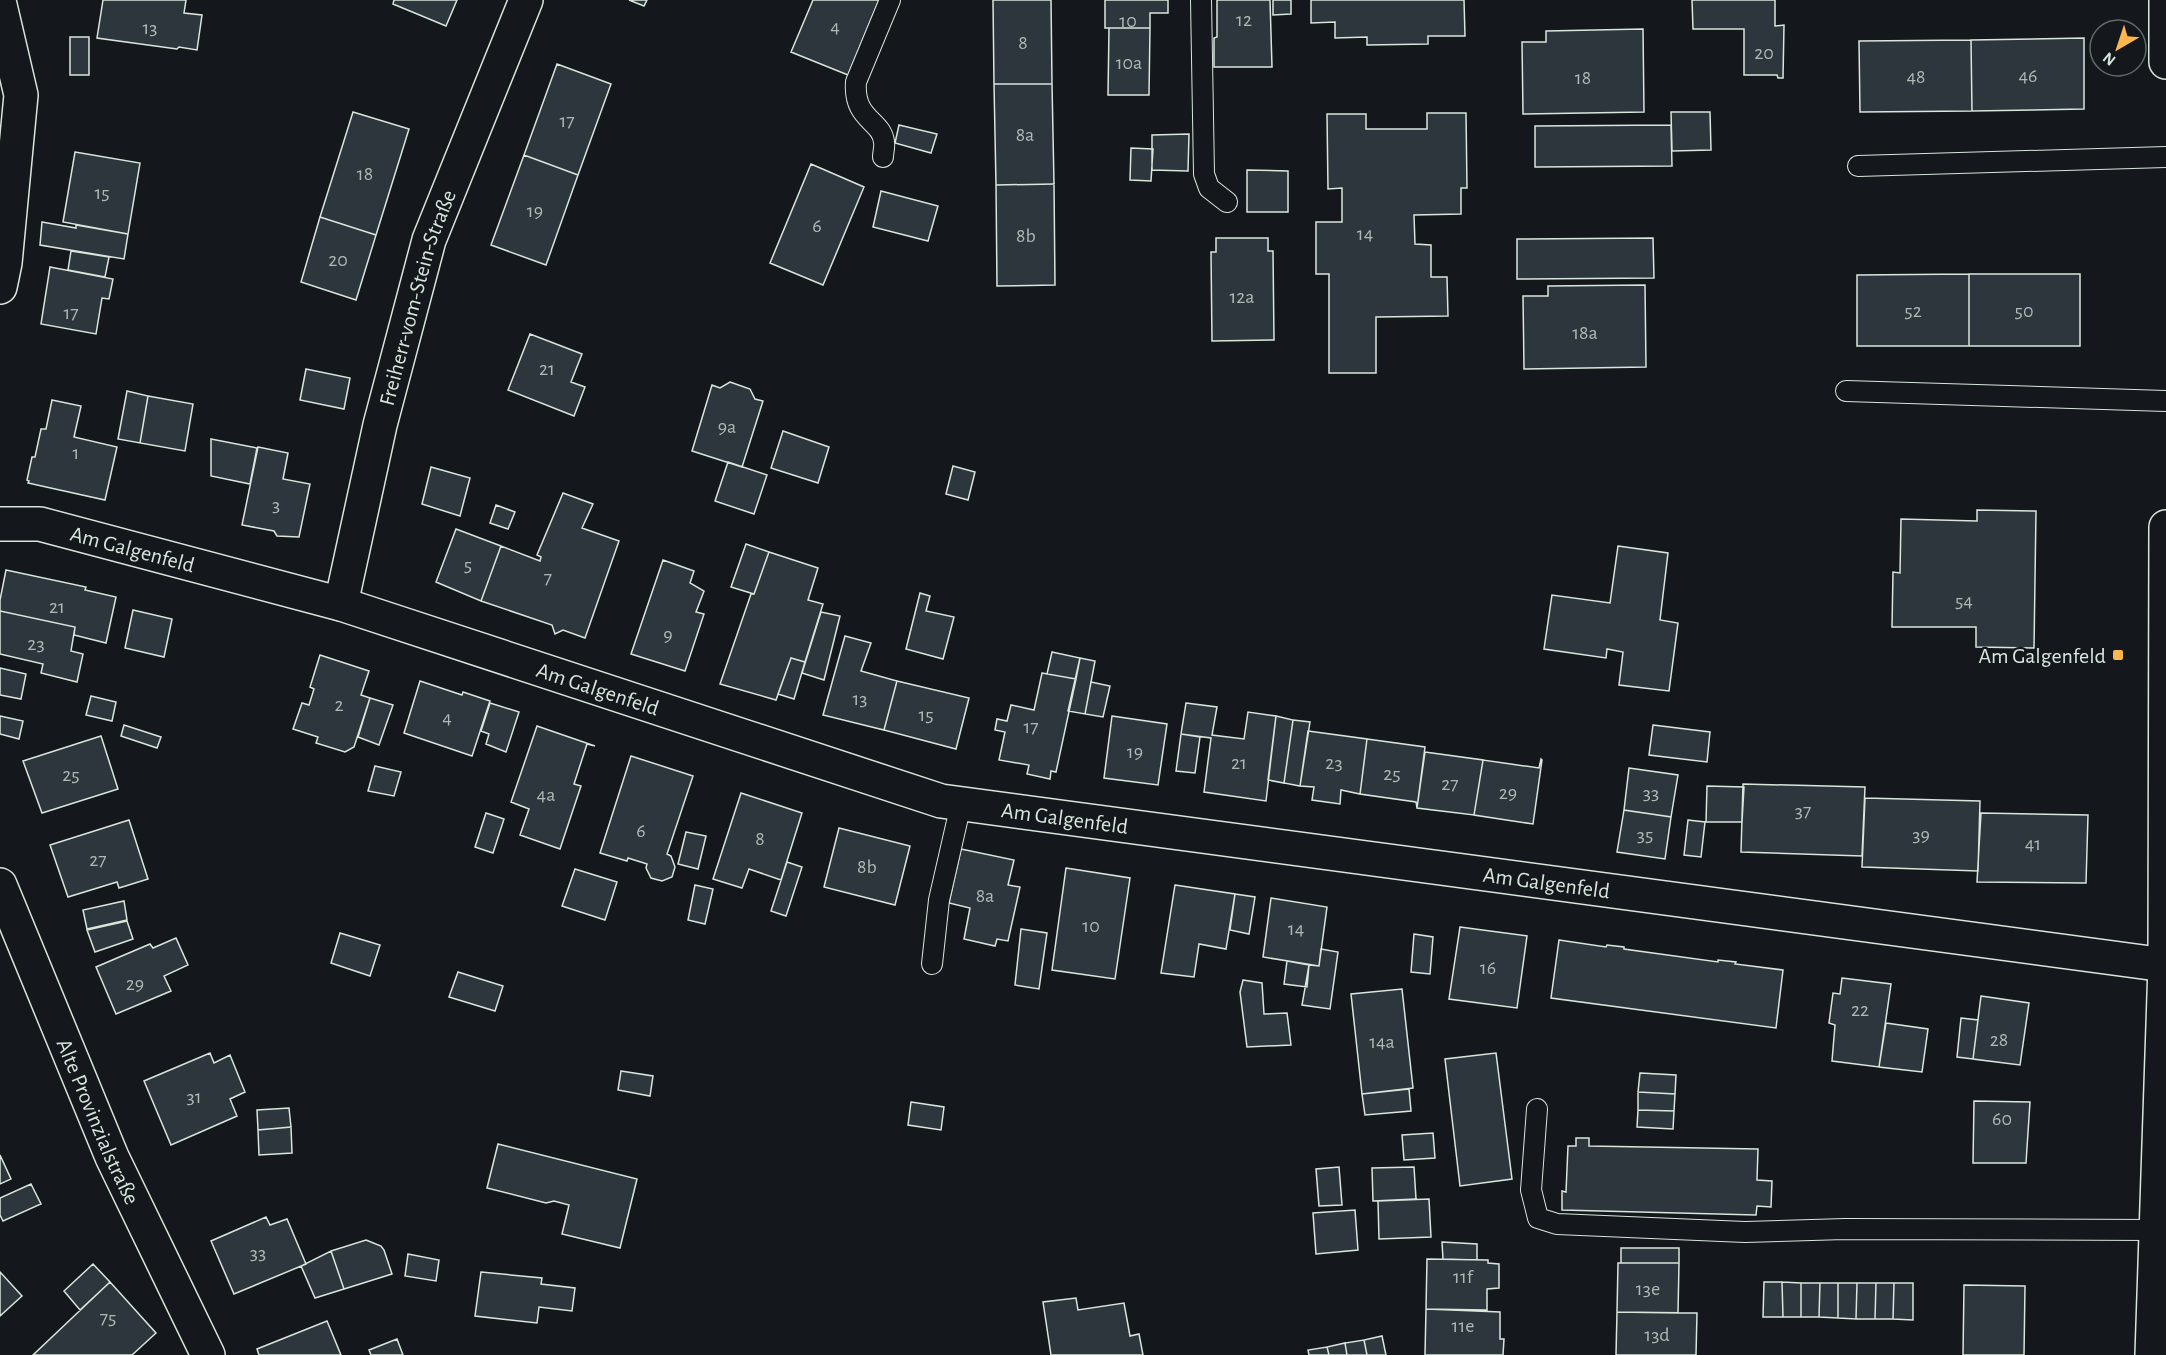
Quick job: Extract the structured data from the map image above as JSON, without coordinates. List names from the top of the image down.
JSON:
{
  "streets": {
    "street": ["Freiherr-vom-Stein-Straße", "Am Galgenfeld", "Alte Provinzialstraße"]
  },
  "crossings": [
    ["Freiherr-vom-Stein-Straße", "Am Galgenfeld"]
  ],
  "places": {
    "transit": ["Am Galgenfeld"]
  },
  "house_numbers": [
    "12",
    "10",
    "4",
    "13",
    "8",
    "20",
    "10a",
    "46",
    "48",
    "18",
    "17",
    "8a",
    "18",
    "15",
    "19",
    "6",
    "14",
    "8b",
    "20",
    "12a",
    "52",
    "50",
    "17",
    "18a",
    "21",
    "9a",
    "1",
    "3",
    "5",
    "7",
    "54",
    "21",
    "9",
    "23",
    "13",
    "2",
    "15",
    "4",
    "17",
    "19",
    "21",
    "23",
    "25",
    "25",
    "27",
    "29",
    "33",
    "4a",
    "37",
    "6",
    "35",
    "39",
    "8",
    "41",
    "27",
    "8b",
    "8a",
    "10",
    "14",
    "16",
    "29",
    "22",
    "28",
    "14a",
    "31",
    "60",
    "33",
    "11f",
    "13e",
    "75",
    "11e",
    "13d"
  ],
  "north": "bottom left"
}
